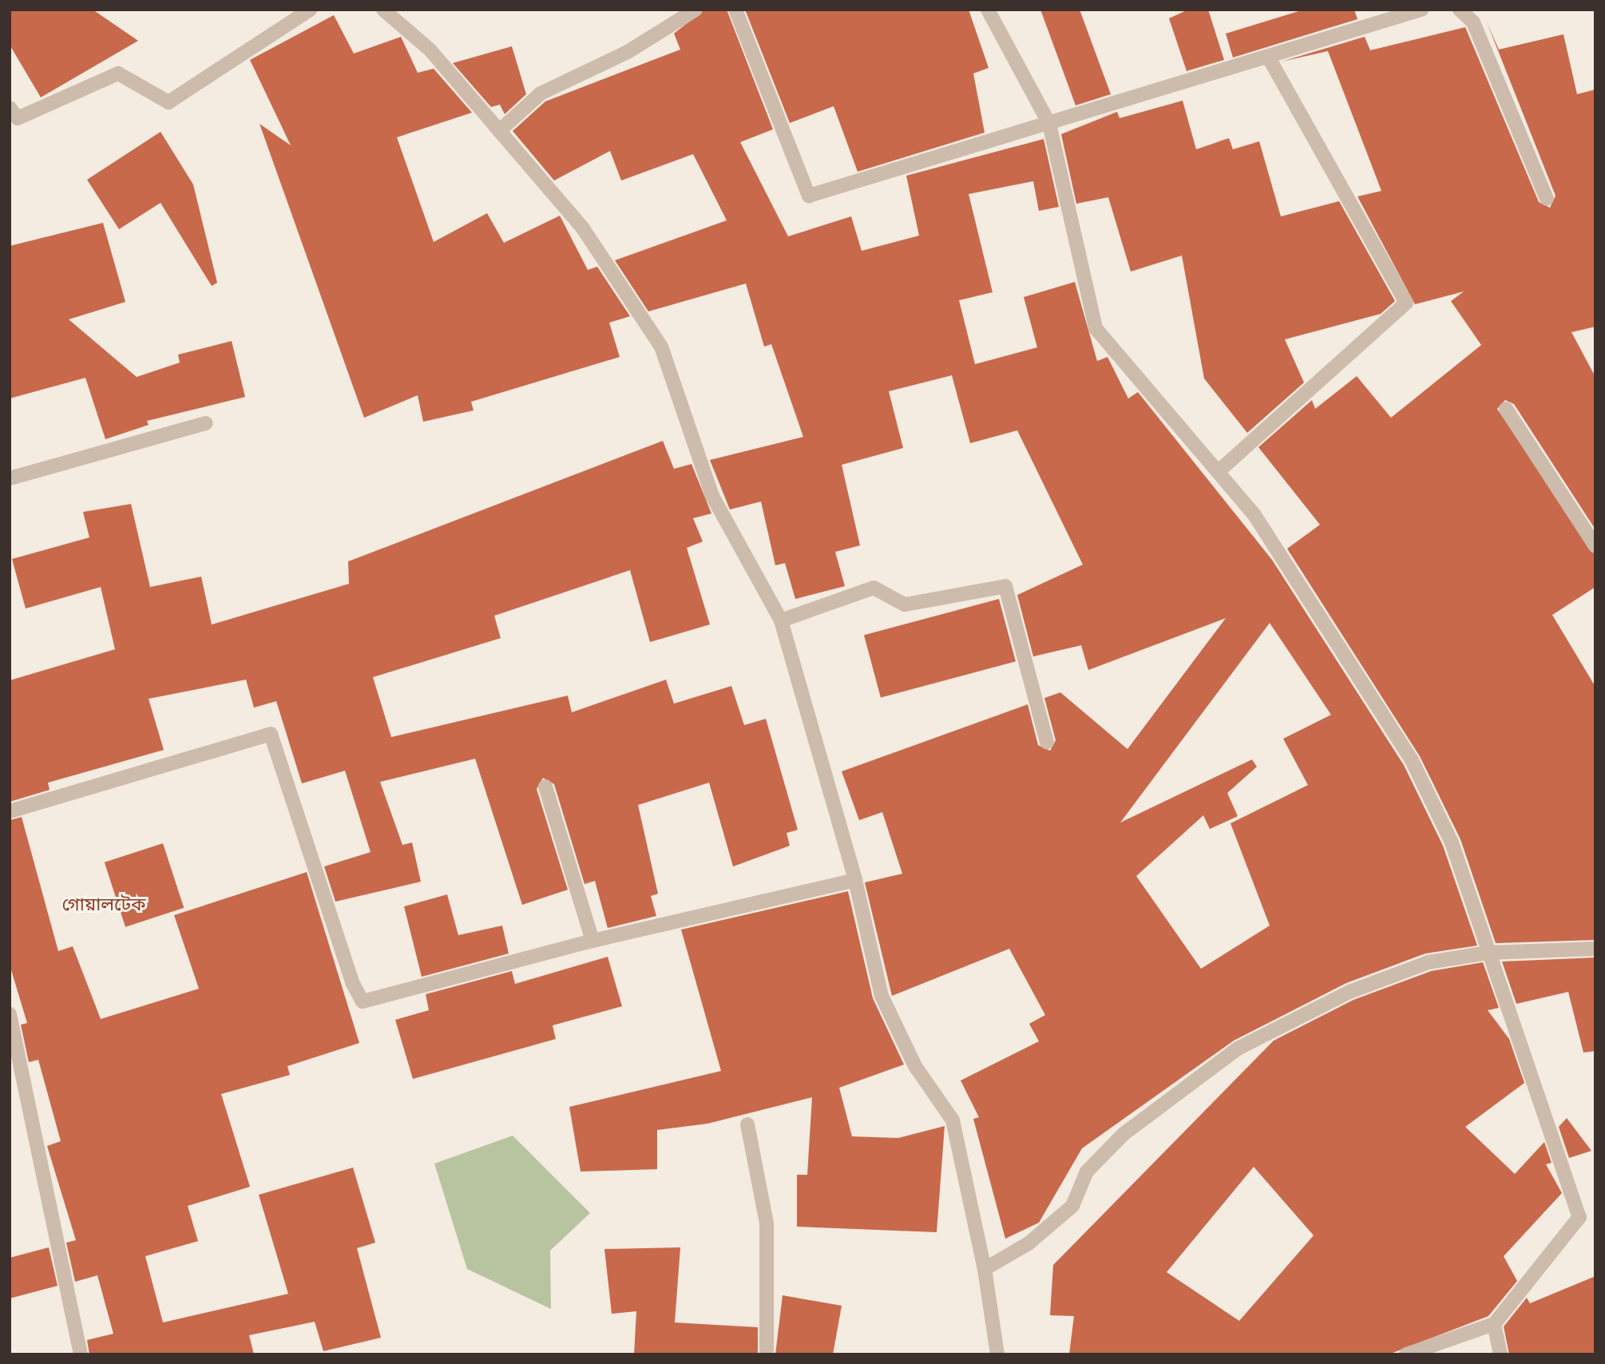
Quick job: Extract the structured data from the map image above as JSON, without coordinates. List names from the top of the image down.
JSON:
{
  "districts": ["গোয়ালটেক"]
}
